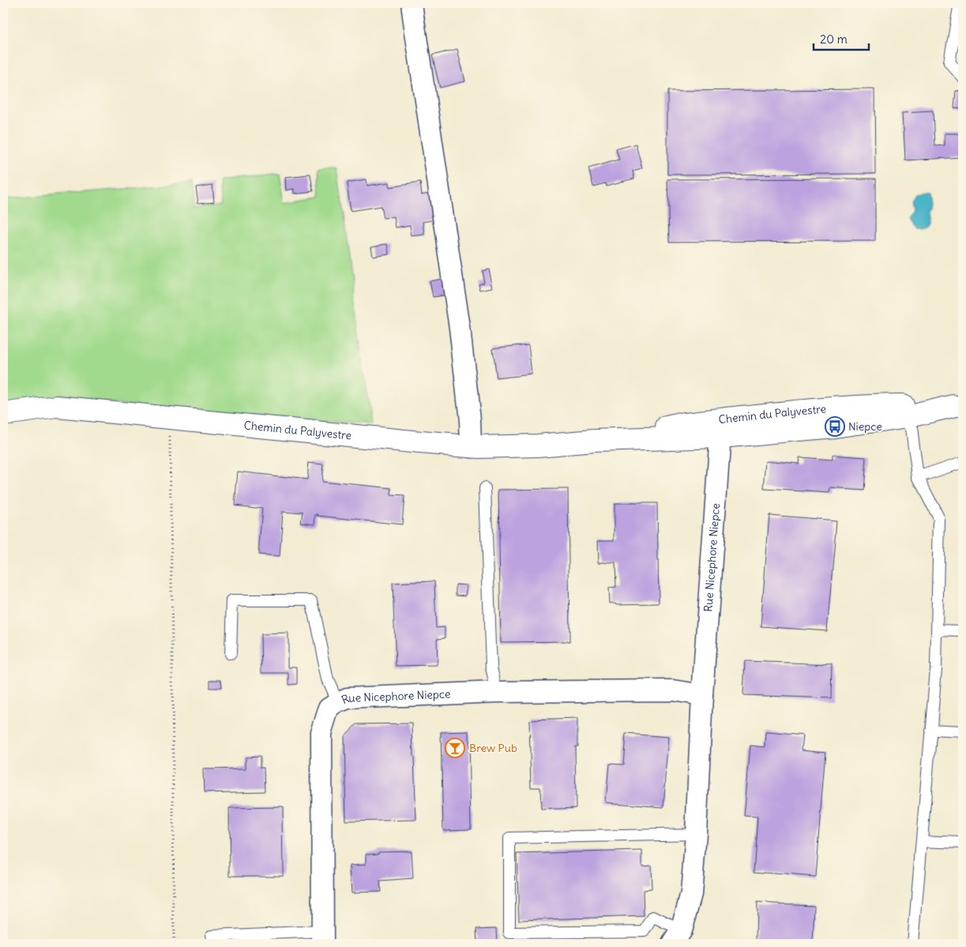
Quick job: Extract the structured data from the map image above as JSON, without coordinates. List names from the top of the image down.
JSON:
{
  "streets": {
    "street": ["Chemin du Palyvestre", "Rue Nicephore Niepce"]
  },
  "crossings": [
    ["Chemin du Palyvestre", "Rue Nicephore Niepce"]
  ],
  "places": {
    "bus stop": ["Niepce"],
    "bar": ["Brew Pub"]
  },
  "scale_bar": "20 m"
}
